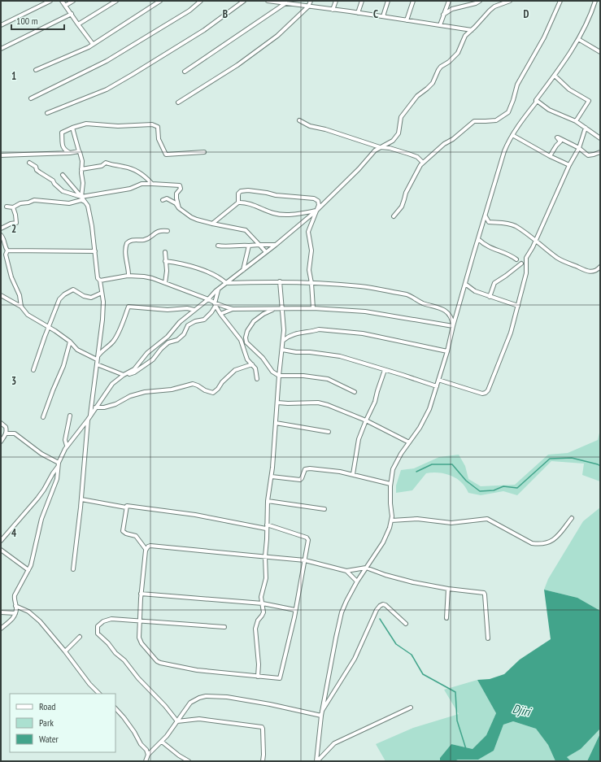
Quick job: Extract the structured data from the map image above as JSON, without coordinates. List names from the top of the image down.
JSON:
{
  "water": ["Djiri"],
  "legend": ["Road", "Park", "Water"],
  "scale_bar": "100 m",
  "grid": {
    "columns": ["B", "C", "D"],
    "rows": [
      "1",
      "2",
      "3",
      "4"
    ]
  }
}
